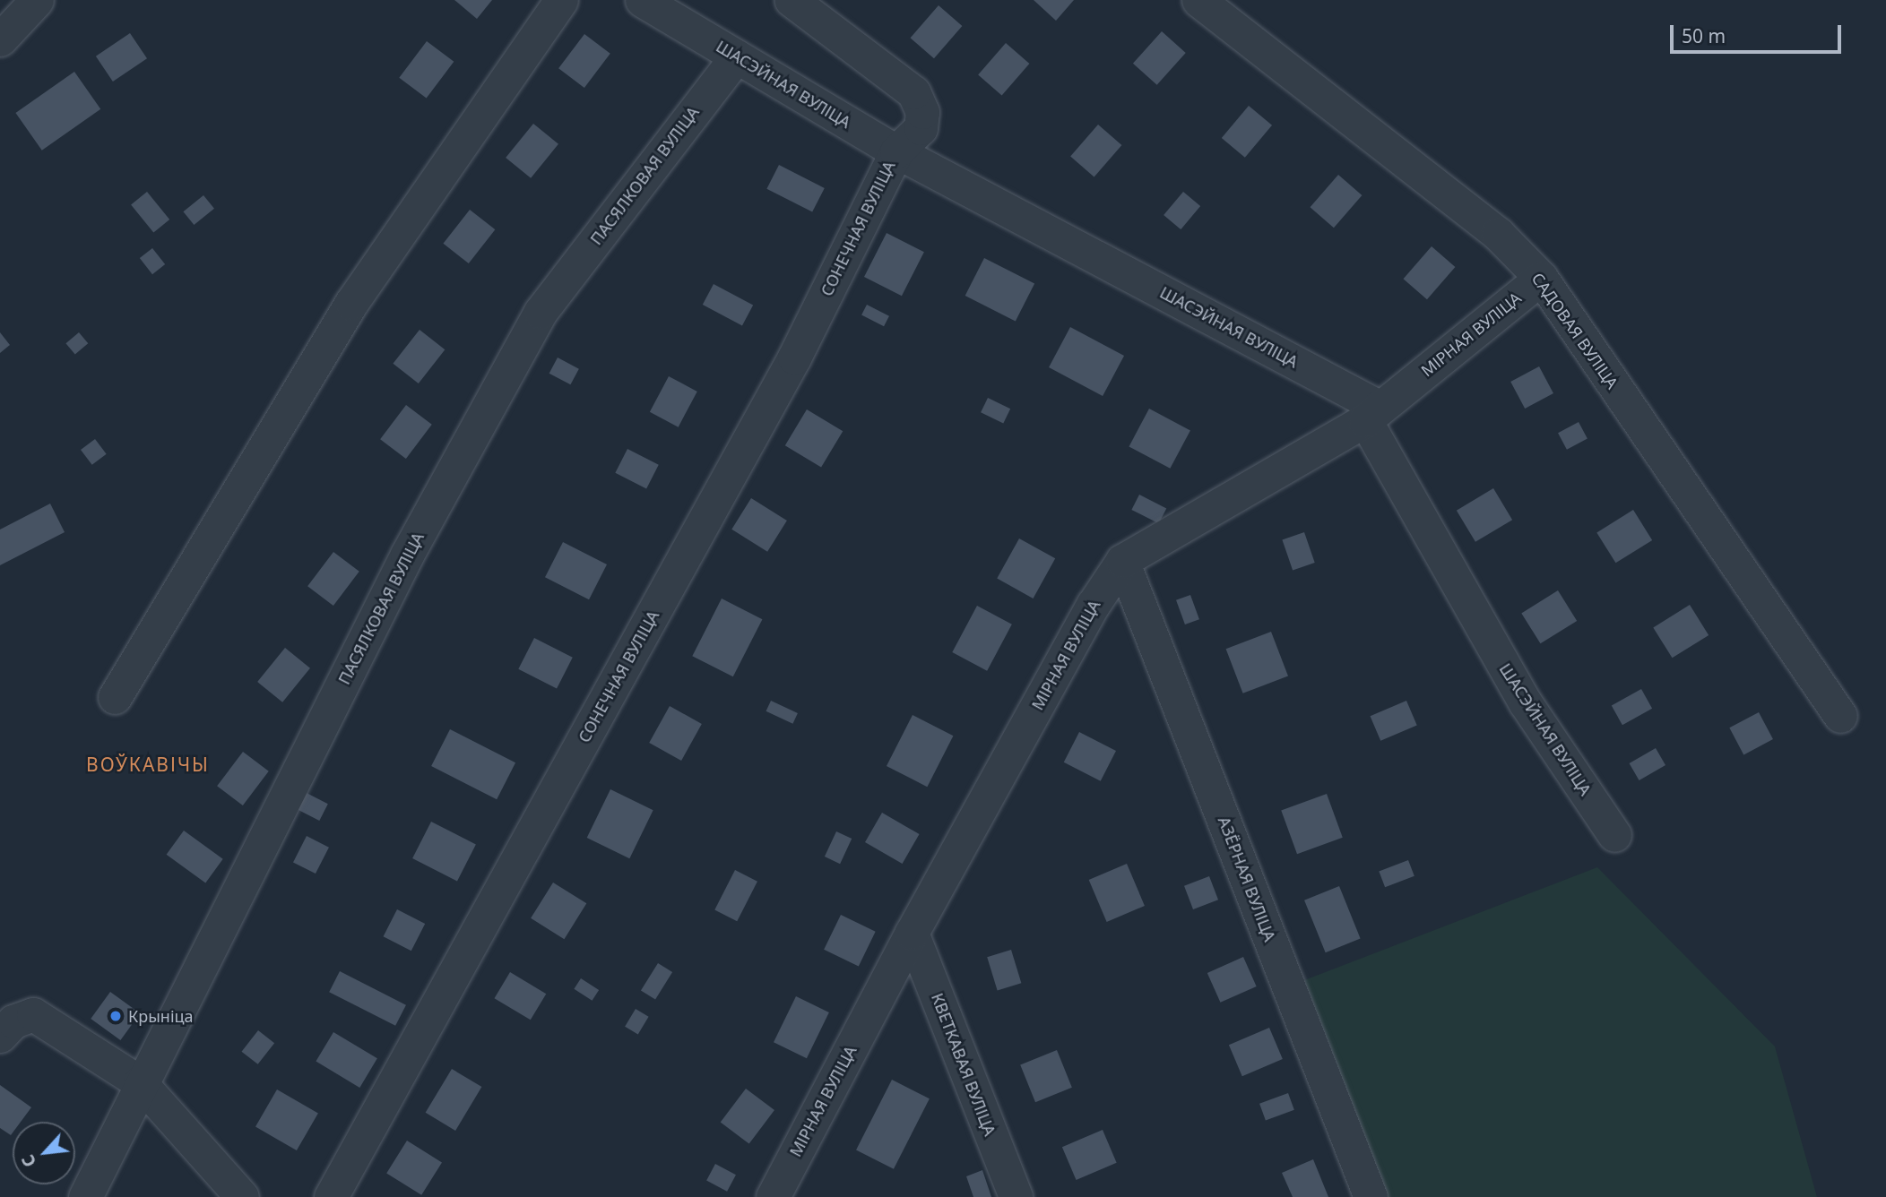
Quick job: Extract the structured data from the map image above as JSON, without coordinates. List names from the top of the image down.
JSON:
{
  "streets": {
    "street": [
      "ШАСЭЙНАЯ ВУЛІЦА",
      "ПАСЯЛКОВАЯ ВУЛІЦА",
      "СОНЕЧНАЯ ВУЛІЦА",
      "САДОВАЯ ВУЛІЦА",
      "МІРНАЯ ВУЛІЦА",
      "АЗЁРНАЯ ВУЛІЦА",
      "КВЕТКАВАЯ ВУЛІЦА"
    ]
  },
  "crossings": [
    ["ШАСЭЙНАЯ ВУЛІЦА", "ПАСЯЛКОВАЯ ВУЛІЦА"],
    ["ШАСЭЙНАЯ ВУЛІЦА", "СОНЕЧНАЯ ВУЛІЦА"],
    ["ШАСЭЙНАЯ ВУЛІЦА", "МІРНАЯ ВУЛІЦА"],
    ["САДОВАЯ ВУЛІЦА", "МІРНАЯ ВУЛІЦА"],
    ["МІРНАЯ ВУЛІЦА", "АЗЁРНАЯ ВУЛІЦА"],
    ["МІРНАЯ ВУЛІЦА", "КВЕТКАВАЯ ВУЛІЦА"]
  ],
  "districts": ["ВОЎКАВІЧЫ"],
  "places": ["Крыніца"],
  "scale_bar": "50 m",
  "north": "bottom left"
}
